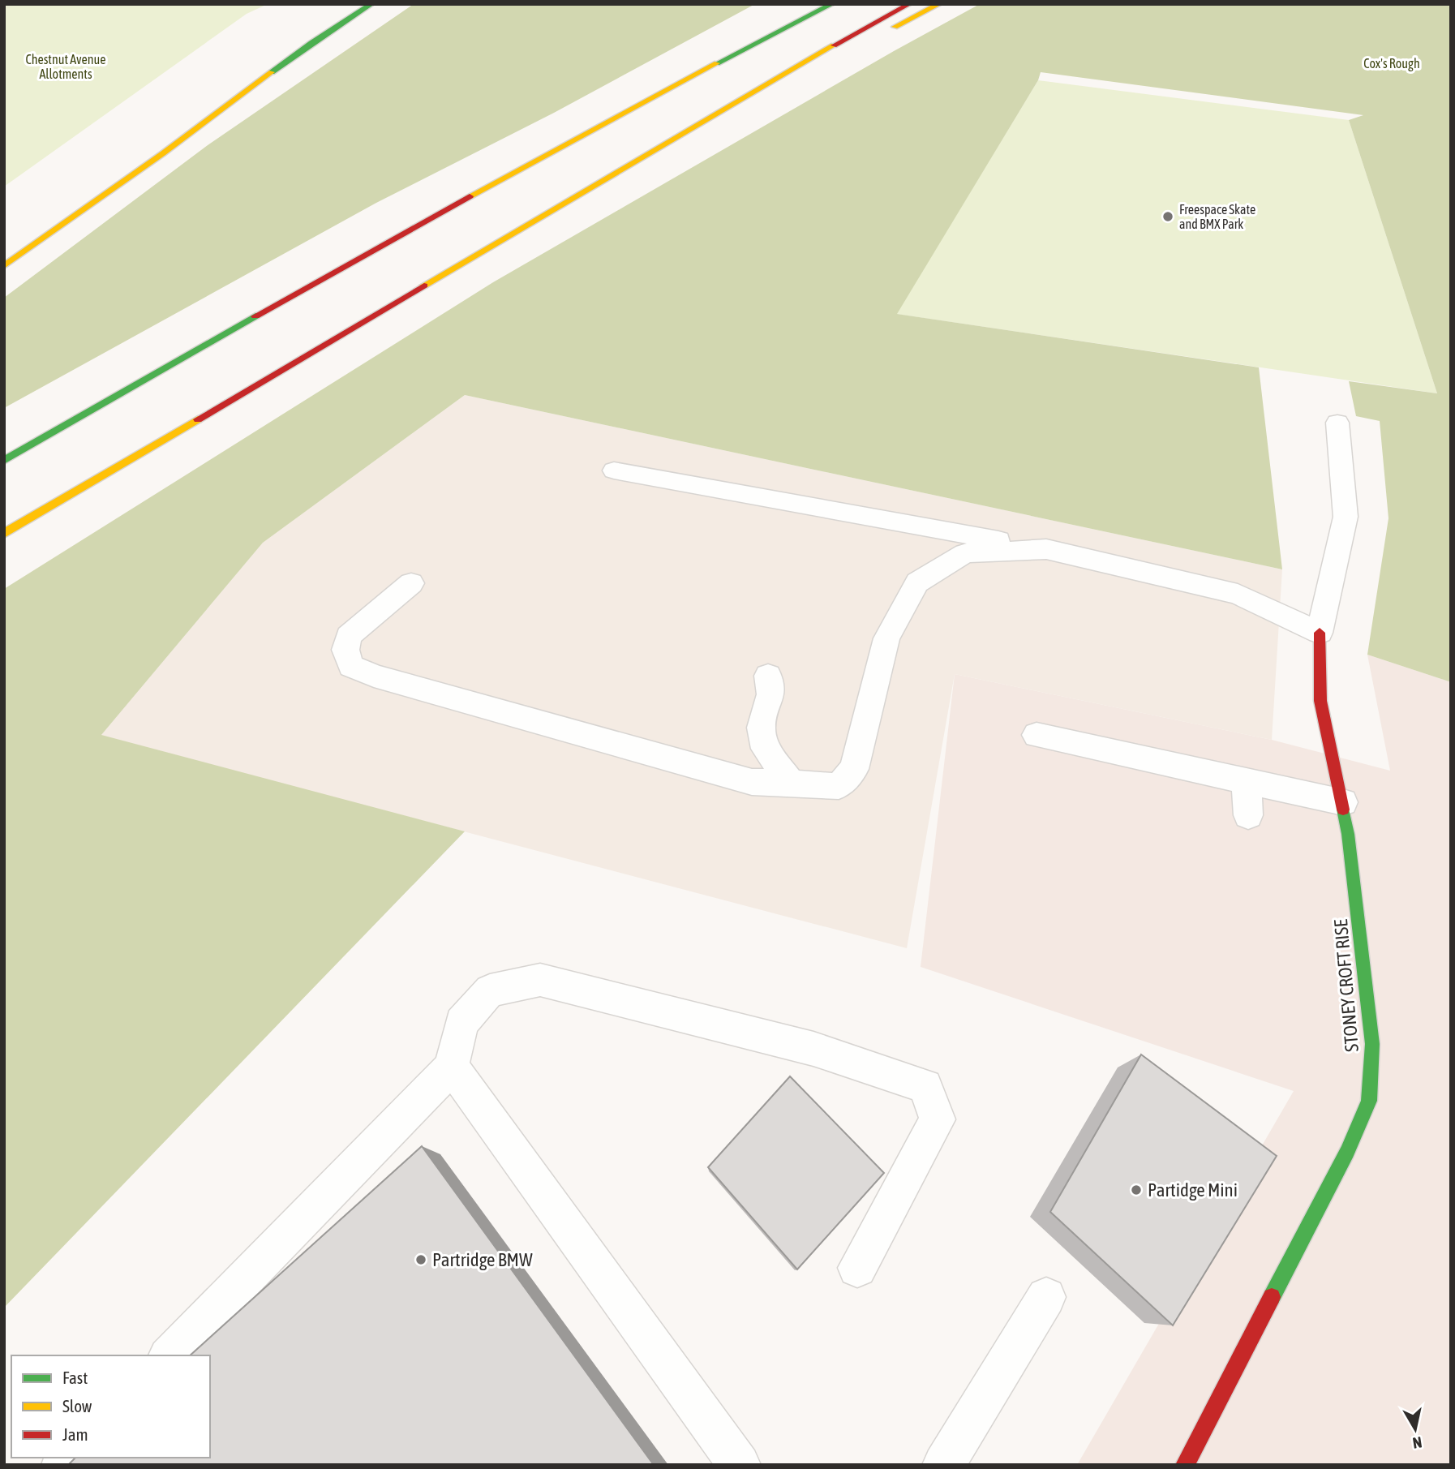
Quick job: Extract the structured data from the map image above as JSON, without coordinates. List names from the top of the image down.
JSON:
{
  "streets": {
    "main road": ["STONEY CROFT RISE"]
  },
  "parks": ["Chestnut Avenue Allotments", "Cox's Rough"],
  "places": ["Freespace Skate and BMX Park", "Partidge Mini", "Partridge BMW"],
  "legend": ["Fast", "Slow", "Jam"],
  "north": "bottom"
}
